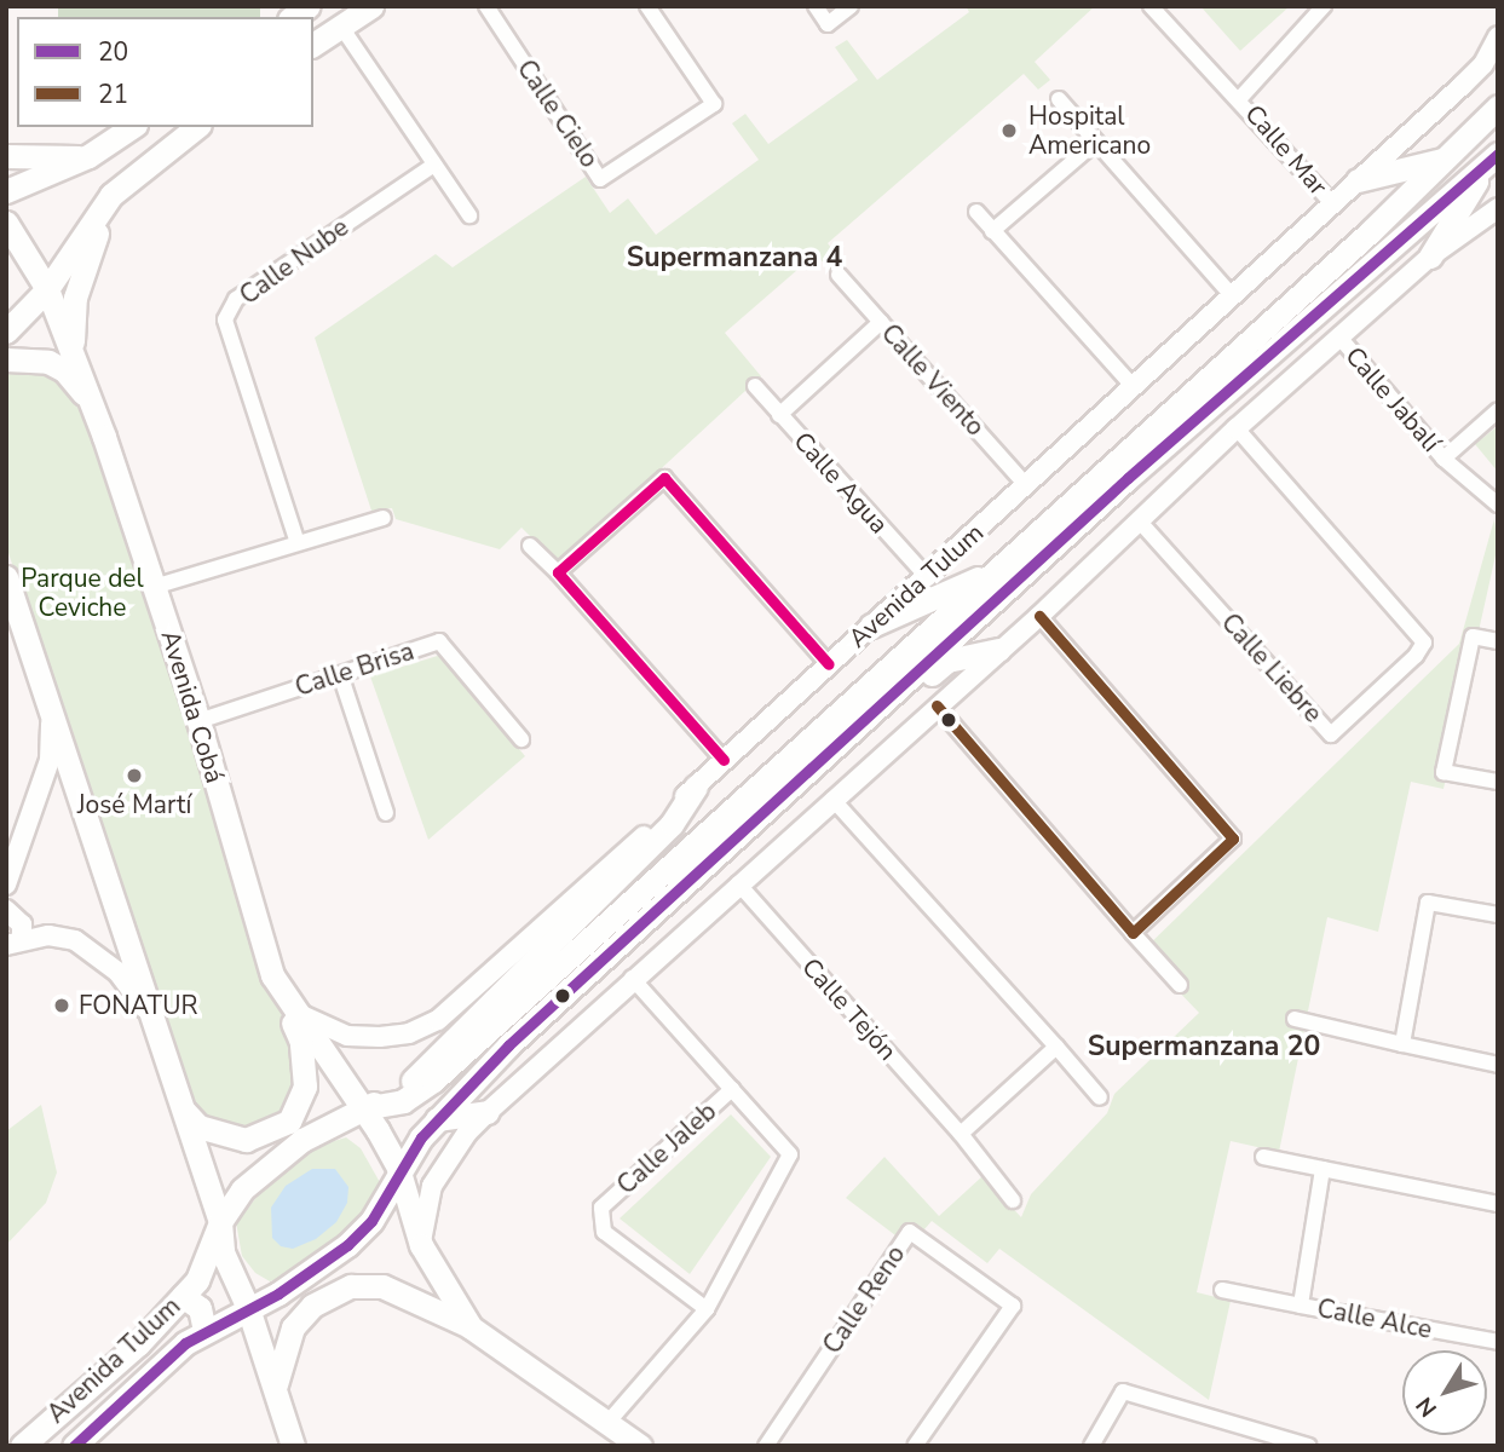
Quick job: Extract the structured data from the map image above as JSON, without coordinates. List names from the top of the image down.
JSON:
{
  "streets": {
    "main road": ["Avenida Tulum", "Avenida Cobá"],
    "street": [
      "Calle Cielo",
      "Calle Mar",
      "Calle Nube",
      "Calle Viento",
      "Calle Jabalí",
      "Calle Agua",
      "Calle Liebre",
      "Calle Brisa",
      "Calle Tejón",
      "Calle Jaleb",
      "Calle Reno",
      "Calle Alce"
    ]
  },
  "crossings": [
    ["Calle Mar", "Avenida Tulum"],
    ["Calle Viento", "Avenida Tulum"],
    ["Calle Agua", "Avenida Tulum"],
    ["Avenida Tulum", "Avenida Cobá"],
    ["Calle Brisa", "Avenida Cobá"]
  ],
  "districts": ["Supermanzana 4", "Supermanzana 20"],
  "parks": ["Parque del Ceviche"],
  "places": ["Hospital Americano", "José Martí", "FONATUR"],
  "lines": ["transit line 20", "transit line 21"],
  "legend": ["20", "21"],
  "north": "bottom left"
}
